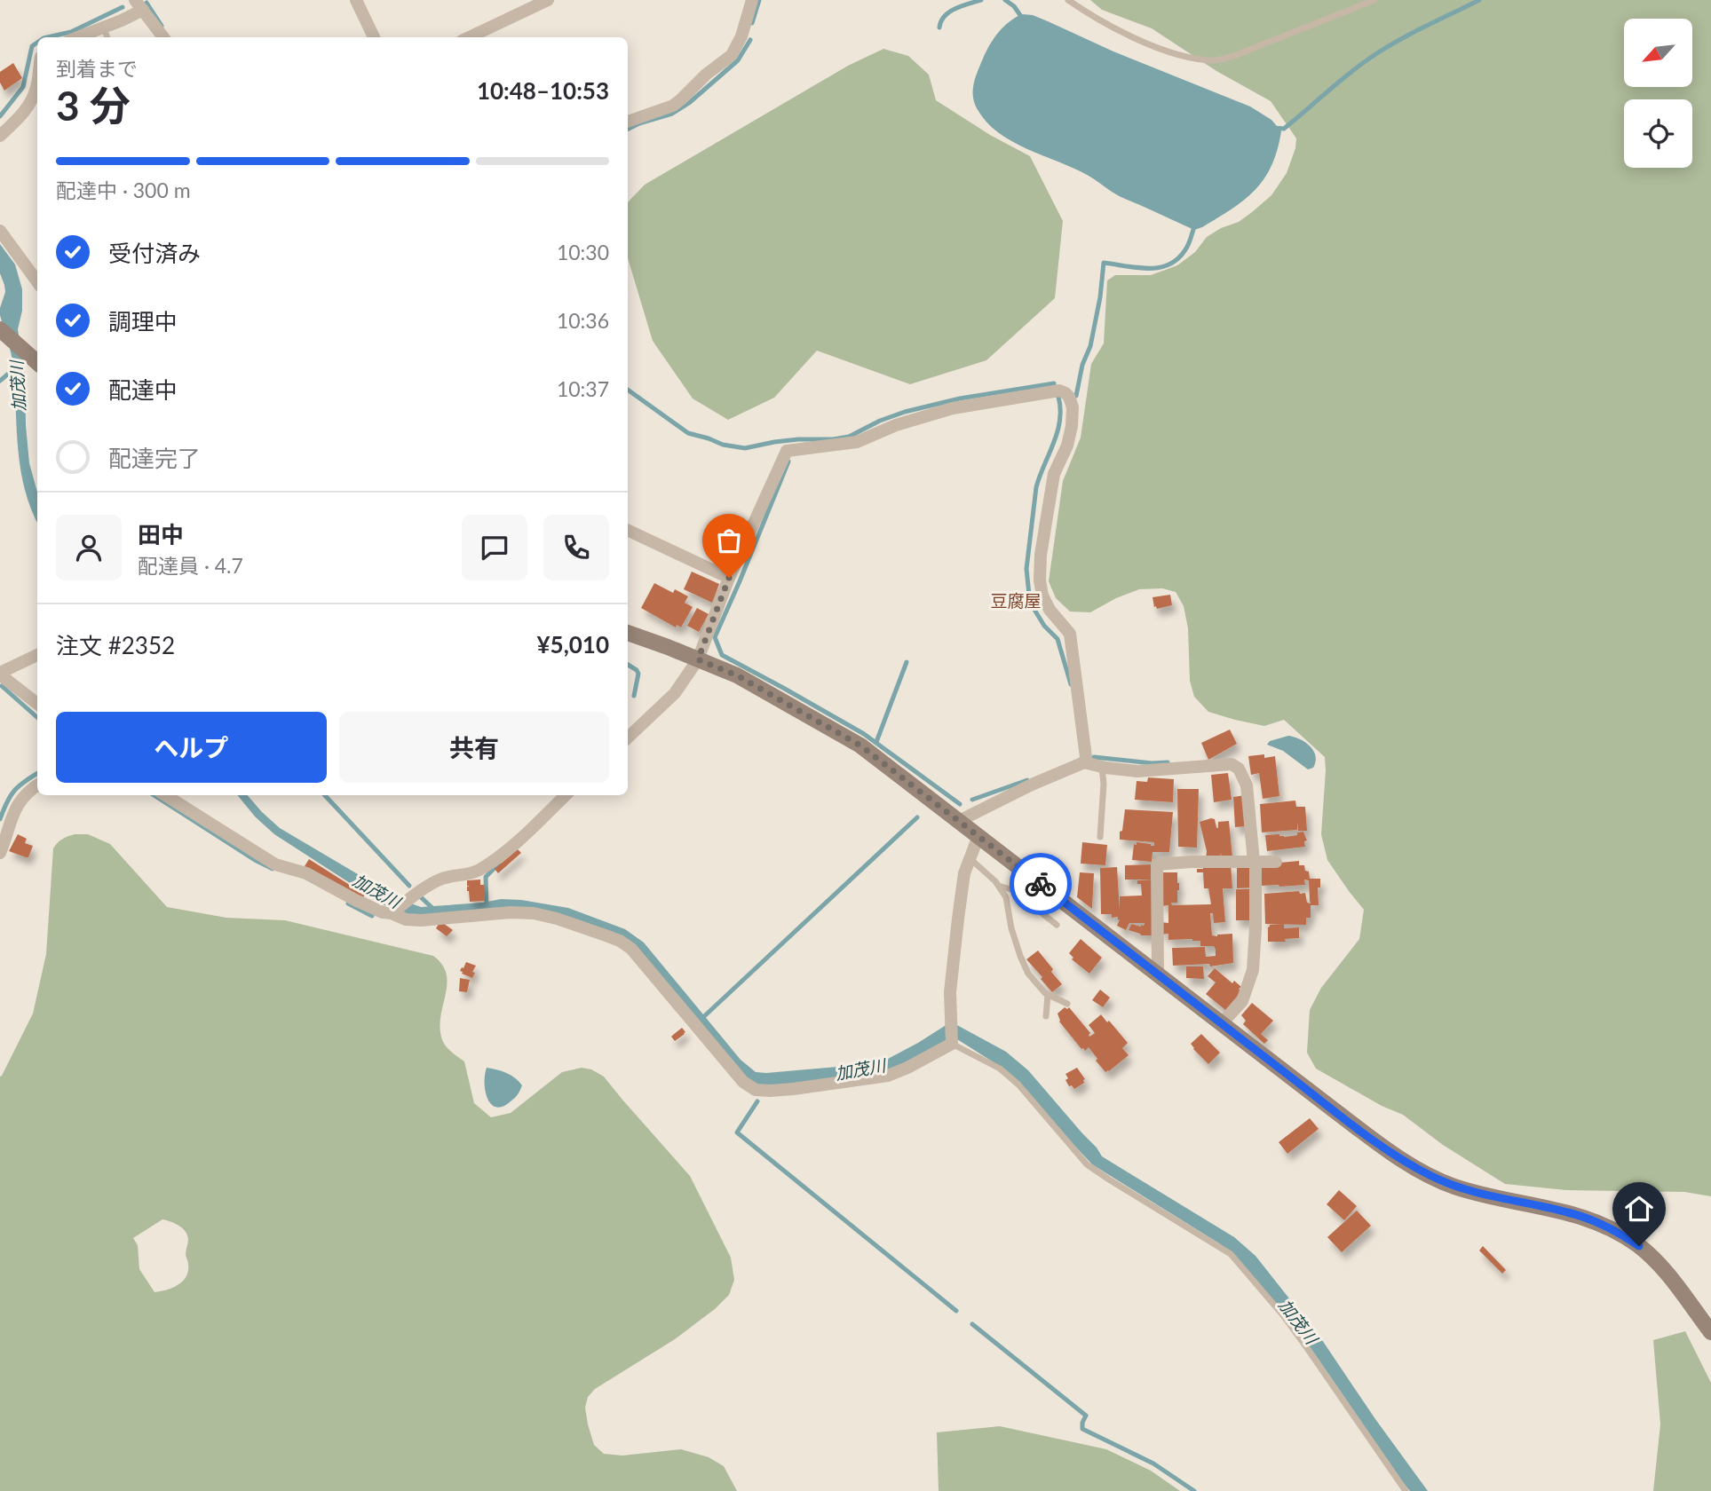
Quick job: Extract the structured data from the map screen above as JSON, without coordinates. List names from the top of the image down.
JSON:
{
  "districts": ["豆腐屋"],
  "water": ["加茂川"],
  "north": "bottom left",
  "page": {
    "heading": ["3 分", "到着まで", "10:48–10:53"],
    "panel": [
      "田中",
      "配達員 · 4.7",
      "注文 #2352",
      "¥5,010"
    ],
    "bar": "配達中 · 300 m",
    "list": [
      ["受付済み", "10:30"],
      ["調理中", "10:36"],
      ["配達中", "10:37"],
      "配達完了"
    ],
    "buttons": ["ヘルプ", "共有"]
  }
}
